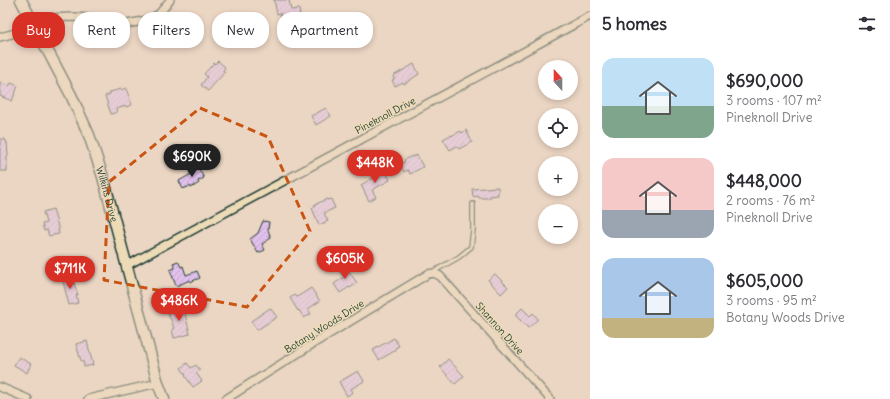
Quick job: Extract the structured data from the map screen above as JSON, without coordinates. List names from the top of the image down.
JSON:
{
  "streets": {
    "street": [
      "Pineknoll Drive",
      "Wilkins Drive",
      "Botany Woods Drive",
      "Shannon Drive"
    ]
  },
  "crossings": [
    ["Pineknoll Drive", "Wilkins Drive"],
    ["Botany Woods Drive", "Shannon Drive"]
  ],
  "north": "top",
  "page": {
    "heading": "5 homes",
    "chip": [
      "Buy",
      "Rent",
      "Filters",
      "New",
      "Apartment"
    ],
    "list": [
      {
        "name": "$690,000",
        "note": "3 rooms · 107 m² · Pineknoll Drive"
      },
      {
        "name": "$448,000",
        "note": "2 rooms · 76 m² · Pineknoll Drive"
      },
      {
        "name": "$605,000",
        "note": "3 rooms · 95 m² · Botany Woods Drive"
      }
    ],
    "map_buttons": ["+", "−"],
    "price": [
      "$690K",
      "$448K",
      "$605K",
      "$711K",
      "$486K"
    ]
  }
}
